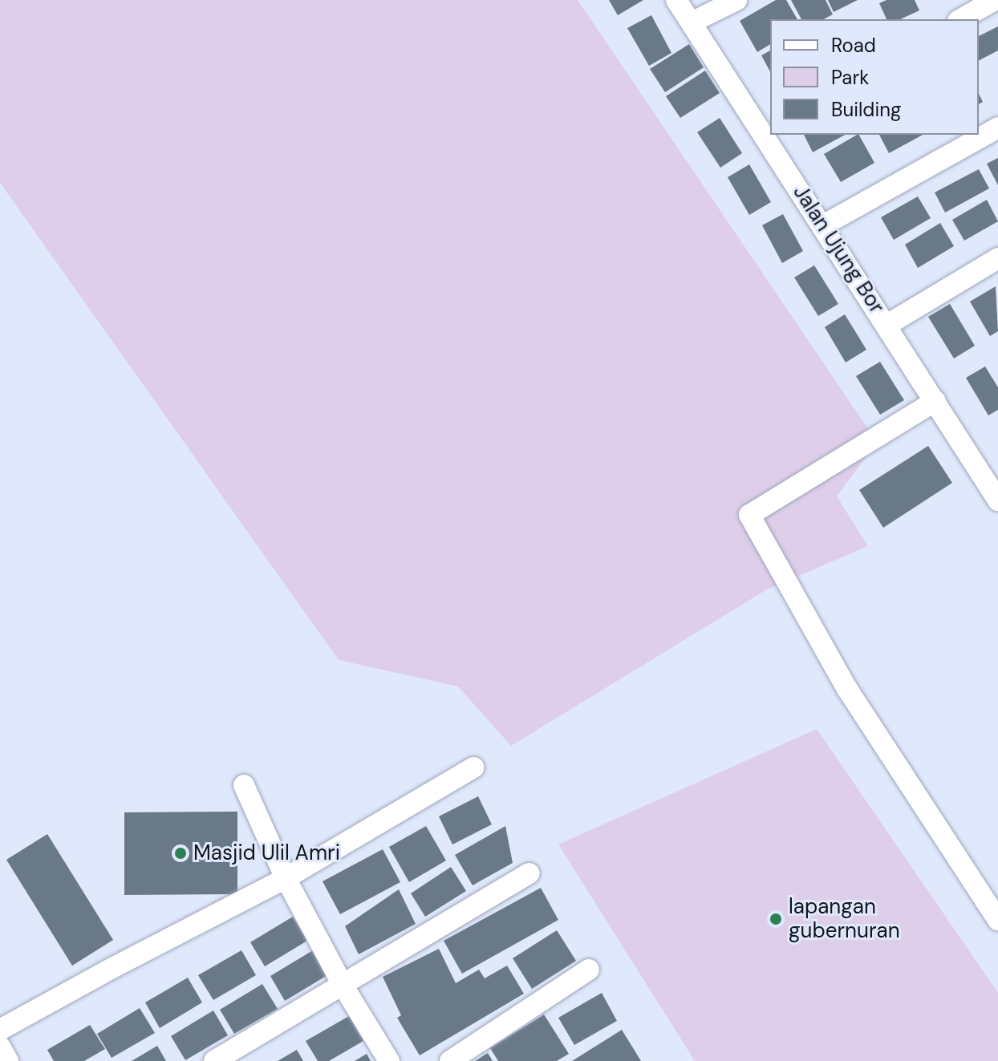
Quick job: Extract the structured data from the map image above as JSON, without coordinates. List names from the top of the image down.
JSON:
{
  "streets": {
    "street": ["Jalan Ujung Bor"]
  },
  "places": ["Masjid Ulil Amri", "lapangan gubernuran"],
  "legend": ["Road", "Park", "Building"]
}
